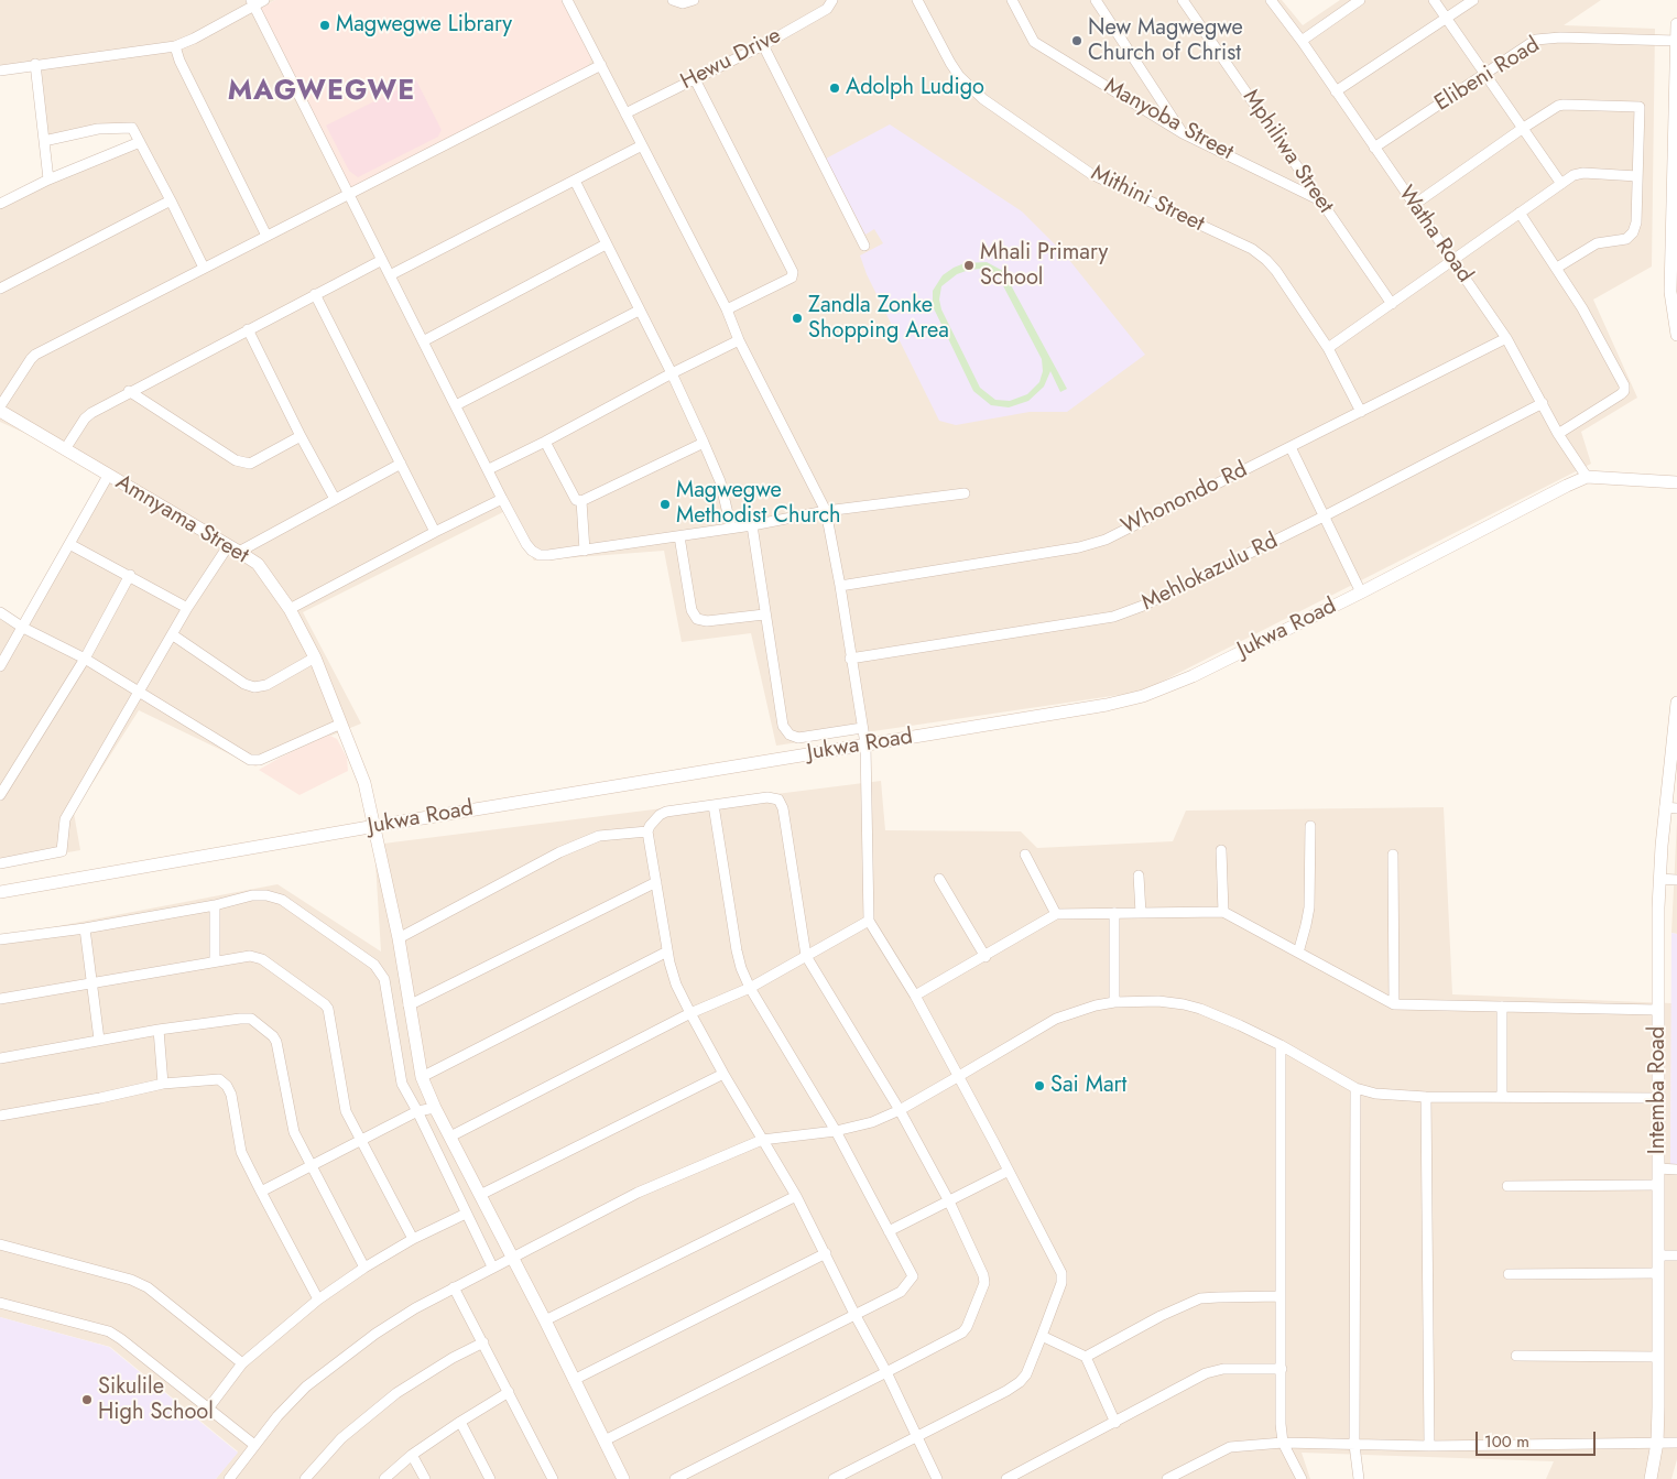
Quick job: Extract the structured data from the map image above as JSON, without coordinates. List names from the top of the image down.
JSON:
{
  "streets": {
    "street": [
      "Hewu Drive",
      "Elibeni Road",
      "Manyoba Street",
      "Mphiliwa Street",
      "Mithini Street",
      "Watha Road",
      "Whonondo Rd",
      "Amnyama Street",
      "Mehlokazulu Rd",
      "Jukwa Road",
      "Intemba Road"
    ]
  },
  "crossings": [
    ["Elibeni Road", "Watha Road"],
    ["Manyoba Street", "Mphiliwa Street"],
    ["Mithini Street", "Whonondo Rd"],
    ["Watha Road", "Whonondo Rd"],
    ["Watha Road", "Mehlokazulu Rd"],
    ["Watha Road", "Jukwa Road"],
    ["Amnyama Street", "Jukwa Road"]
  ],
  "districts": ["MAGWEGWE"],
  "places": [
    "Magwegwe Library",
    "New Magwegwe Church of Christ",
    "Adolph Ludigo",
    "Mhali Primary School",
    "Zandla Zonke Shopping Area",
    "Magwegwe Methodist Church",
    "Sai Mart",
    "Sikulile High School"
  ],
  "scale_bar": "100 m"
}
